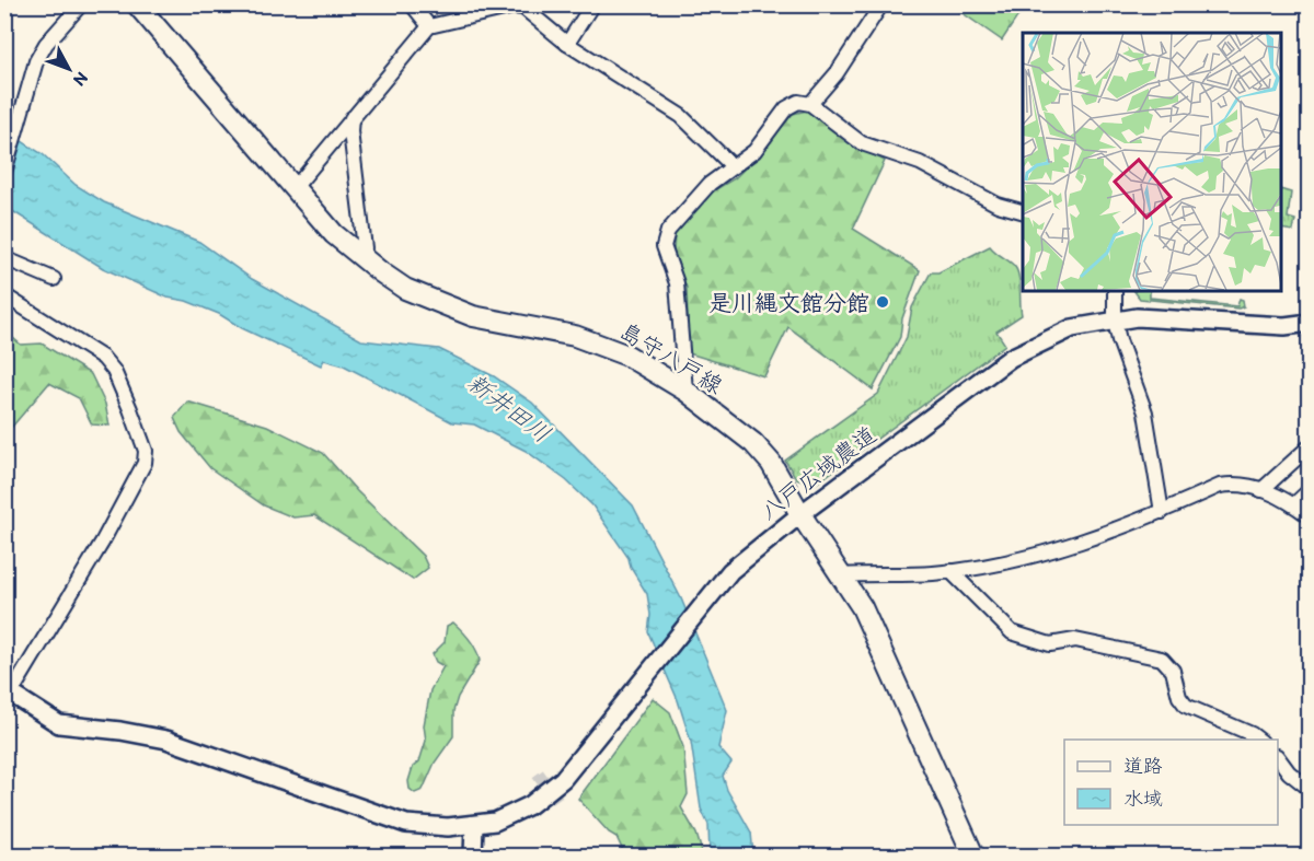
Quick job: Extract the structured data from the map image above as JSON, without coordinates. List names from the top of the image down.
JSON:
{
  "streets": {
    "main road": ["島守八戸線"],
    "street": ["八戸広域農道"]
  },
  "crossings": [
    ["島守八戸線", "八戸広域農道"]
  ],
  "water": ["新井田川"],
  "places": ["是川縄文館分館"],
  "legend": ["道路", "水域"],
  "north": "bottom right"
}
